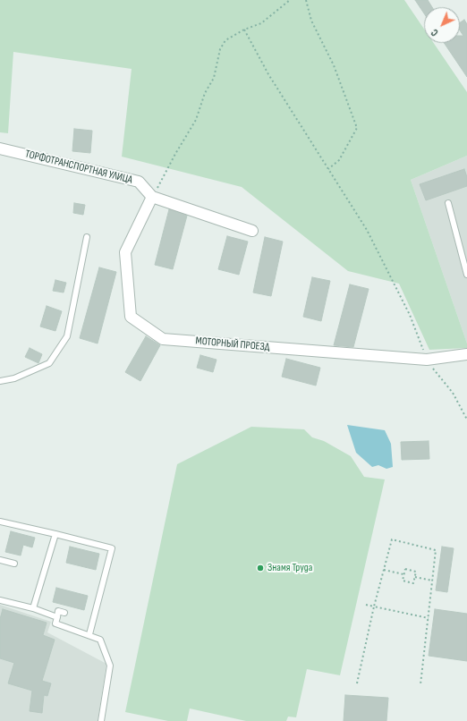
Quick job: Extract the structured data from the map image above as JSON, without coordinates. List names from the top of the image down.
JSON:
{
  "streets": {
    "street": ["ТОРФОТРАНСПОРТНАЯ УЛИЦА", "МОТОРНЫЙ ПРОЕЗД"]
  },
  "crossings": [
    ["ТОРФОТРАНСПОРТНАЯ УЛИЦА", "МОТОРНЫЙ ПРОЕЗД"]
  ],
  "places": ["Знамя Труда"],
  "north": "bottom left"
}
